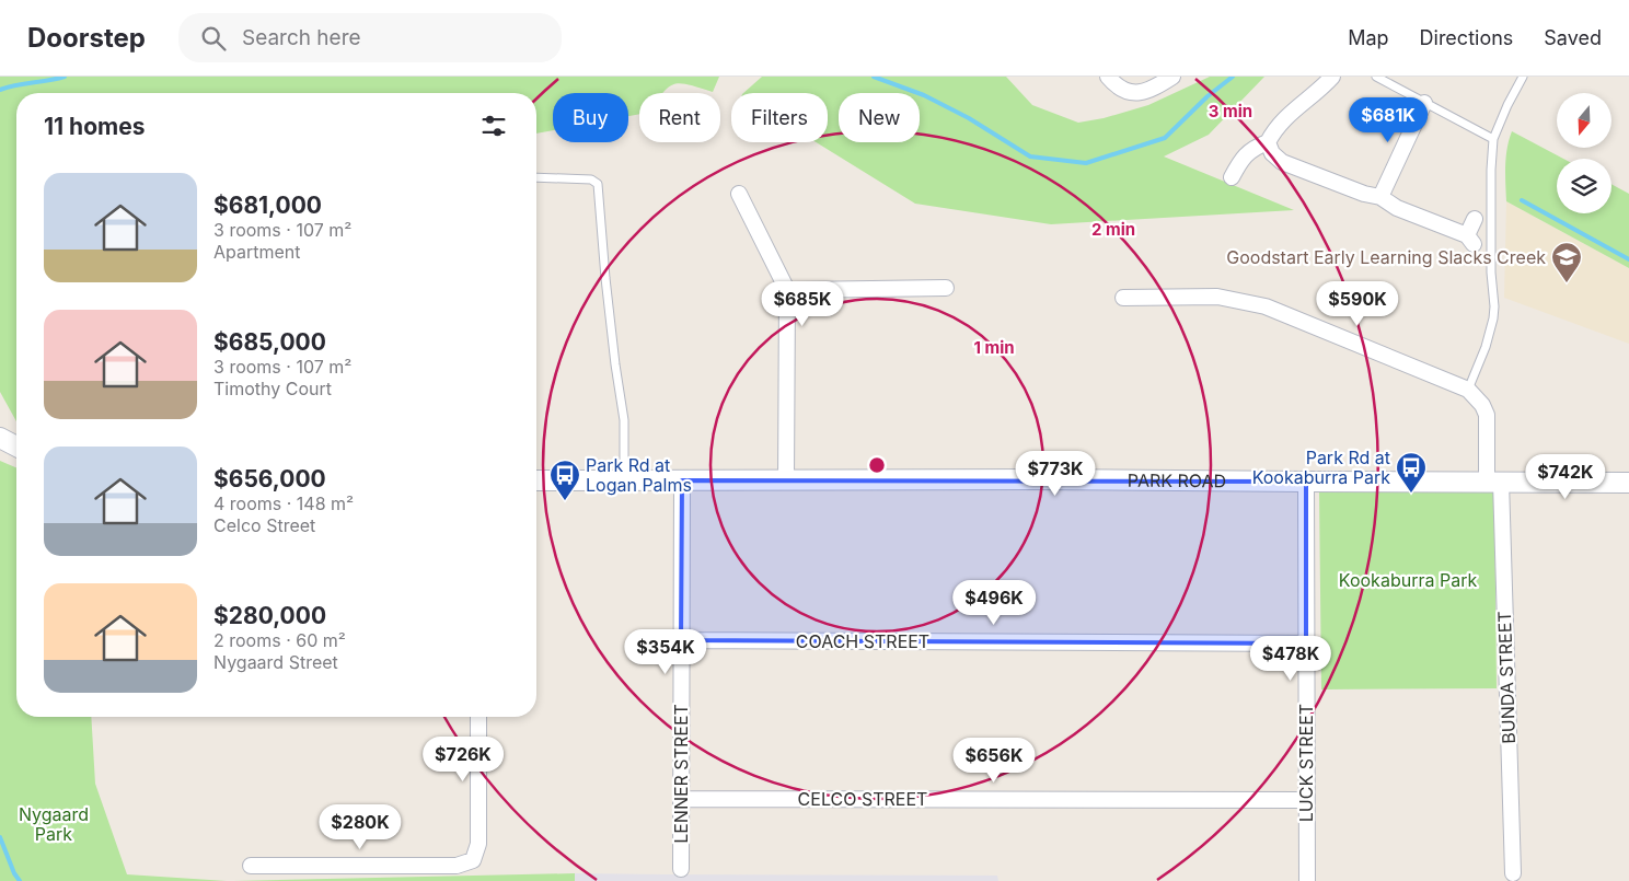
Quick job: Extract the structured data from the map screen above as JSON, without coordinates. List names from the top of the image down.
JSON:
{
  "streets": {
    "street": [
      "PARK ROAD",
      "COACH STREET",
      "BUNDA STREET",
      "LUCK STREET",
      "LENNER STREET",
      "CELCO STREET"
    ]
  },
  "crossings": [
    ["PARK ROAD", "BUNDA STREET"],
    ["PARK ROAD", "LUCK STREET"],
    ["PARK ROAD", "LENNER STREET"],
    ["COACH STREET", "LUCK STREET"],
    ["COACH STREET", "LENNER STREET"],
    ["LUCK STREET", "CELCO STREET"],
    ["LENNER STREET", "CELCO STREET"]
  ],
  "parks": ["Kookaburra Park", "Nygaard Park"],
  "places": {
    "school or university": ["Goodstart Early Learning Slacks Creek"],
    "bus stop": ["Park Rd at Kookaburra Park", "Park Rd at Logan Palms"]
  },
  "north": "bottom",
  "page": {
    "header": "Doorstep",
    "search": "Search here",
    "nav": ["Map", "Directions", "Saved"],
    "chip": [
      "Buy",
      "Rent",
      "Filters",
      "New"
    ],
    "heading": "11 homes",
    "price": [
      "$681K",
      "$685K",
      "$590K",
      "$773K",
      "$742K",
      "$496K",
      "$354K",
      "$478K",
      "$726K",
      "$656K",
      "$280K"
    ],
    "list": [
      {
        "name": "$681,000",
        "note": "3 rooms · 107 m² · Apartment"
      },
      {
        "name": "$685,000",
        "note": "3 rooms · 107 m² · Timothy Court"
      },
      {
        "name": "$656,000",
        "note": "4 rooms · 148 m² · Celco Street"
      },
      {
        "name": "$280,000",
        "note": "2 rooms · 60 m² · Nygaard Street"
      }
    ]
  },
  "rings": ["3 min", "2 min", "1 min"]
}
